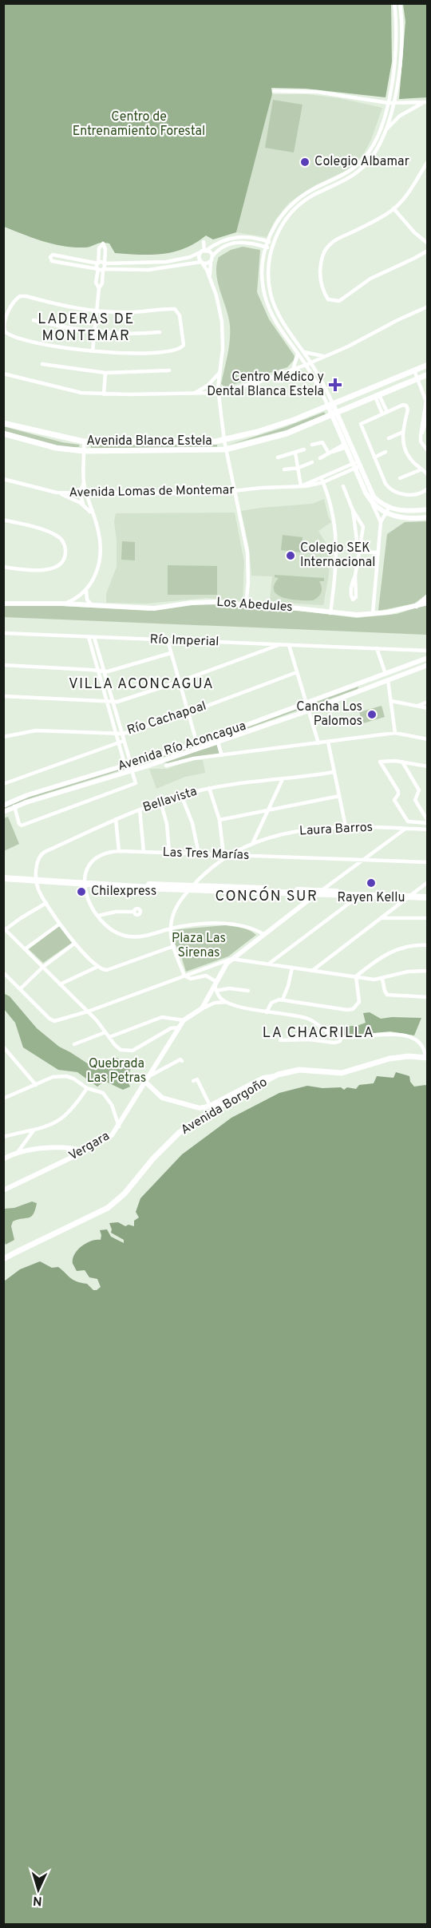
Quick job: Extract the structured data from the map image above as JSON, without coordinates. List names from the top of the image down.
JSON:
{
  "streets": {
    "main road": ["Avenida Blanca Estela", "Avenida Borgoño"],
    "street": [
      "Avenida Lomas de Montemar",
      "Los Abedules",
      "Río Imperial",
      "Río Cachapoal",
      "Avenida Río Aconcagua",
      "Bellavista",
      "Laura Barros",
      "Las Tres Marías",
      "Vergara"
    ]
  },
  "crossings": [
    ["Laura Barros", "Las Tres Marías"]
  ],
  "districts": [
    "LADERAS DE MONTEMAR",
    "VILLA ACONCAGUA",
    "CONCÓN SUR",
    "LA CHACRILLA"
  ],
  "parks": ["Centro de Entrenamiento Forestal", "Plaza Las Sirenas", "Quebrada Las Petras"],
  "places": {
    "other": [
      "Colegio Albamar",
      "Colegio SEK Internacional",
      "Cancha Los Palomos",
      "Rayen Kellu",
      "Chilexpress"
    ],
    "health": ["Centro Médico y Dental Blanca Estela"]
  },
  "north": "bottom"
}
